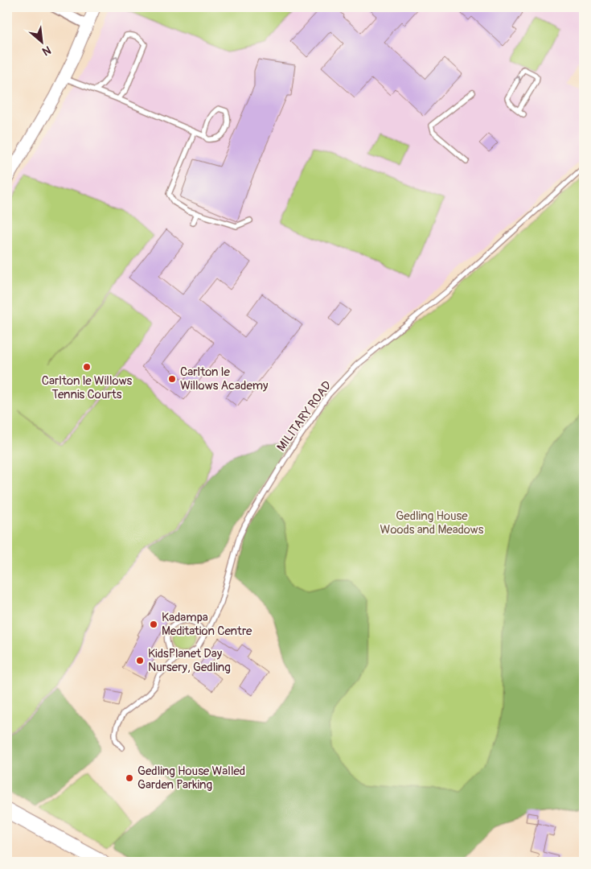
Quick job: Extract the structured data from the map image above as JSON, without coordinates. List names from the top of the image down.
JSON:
{
  "streets": {
    "lane": ["MILITARY ROAD"]
  },
  "parks": ["Gedling House Woods and Meadows"],
  "places": [
    "Carlton le Willows Tennis Courts",
    "Carlton le Willows Academy",
    "Kadampa Meditation Centre",
    "KidsPlanet Day Nursery, Gedling",
    "Gedling House Walled Garden Parking"
  ],
  "north": "bottom right"
}
